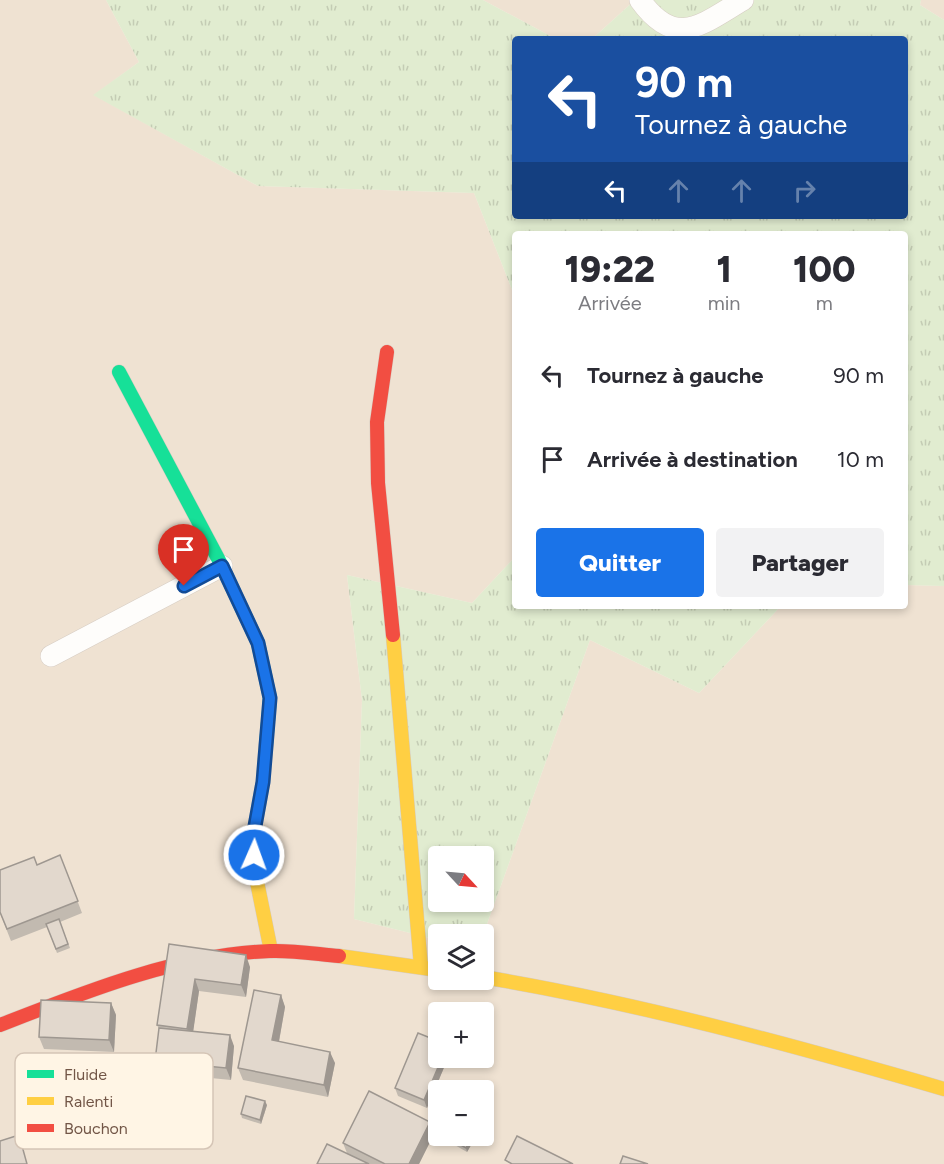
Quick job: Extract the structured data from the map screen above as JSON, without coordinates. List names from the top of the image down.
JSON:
{
  "legend": ["Fluide", "Ralenti", "Bouchon"],
  "north": "bottom right",
  "page": {
    "turn": ["90 m", "Tournez à gauche"],
    "eta": [
      "19:22",
      "Arrivée",
      "1",
      "min",
      "100",
      "m"
    ],
    "list": [
      {
        "name": "Tournez à gauche",
        "value": "90 m"
      },
      {
        "name": "Arrivée à destination",
        "value": "10 m"
      }
    ],
    "buttons": ["Quitter", "Partager"],
    "map_buttons": ["+", "−"]
  }
}
